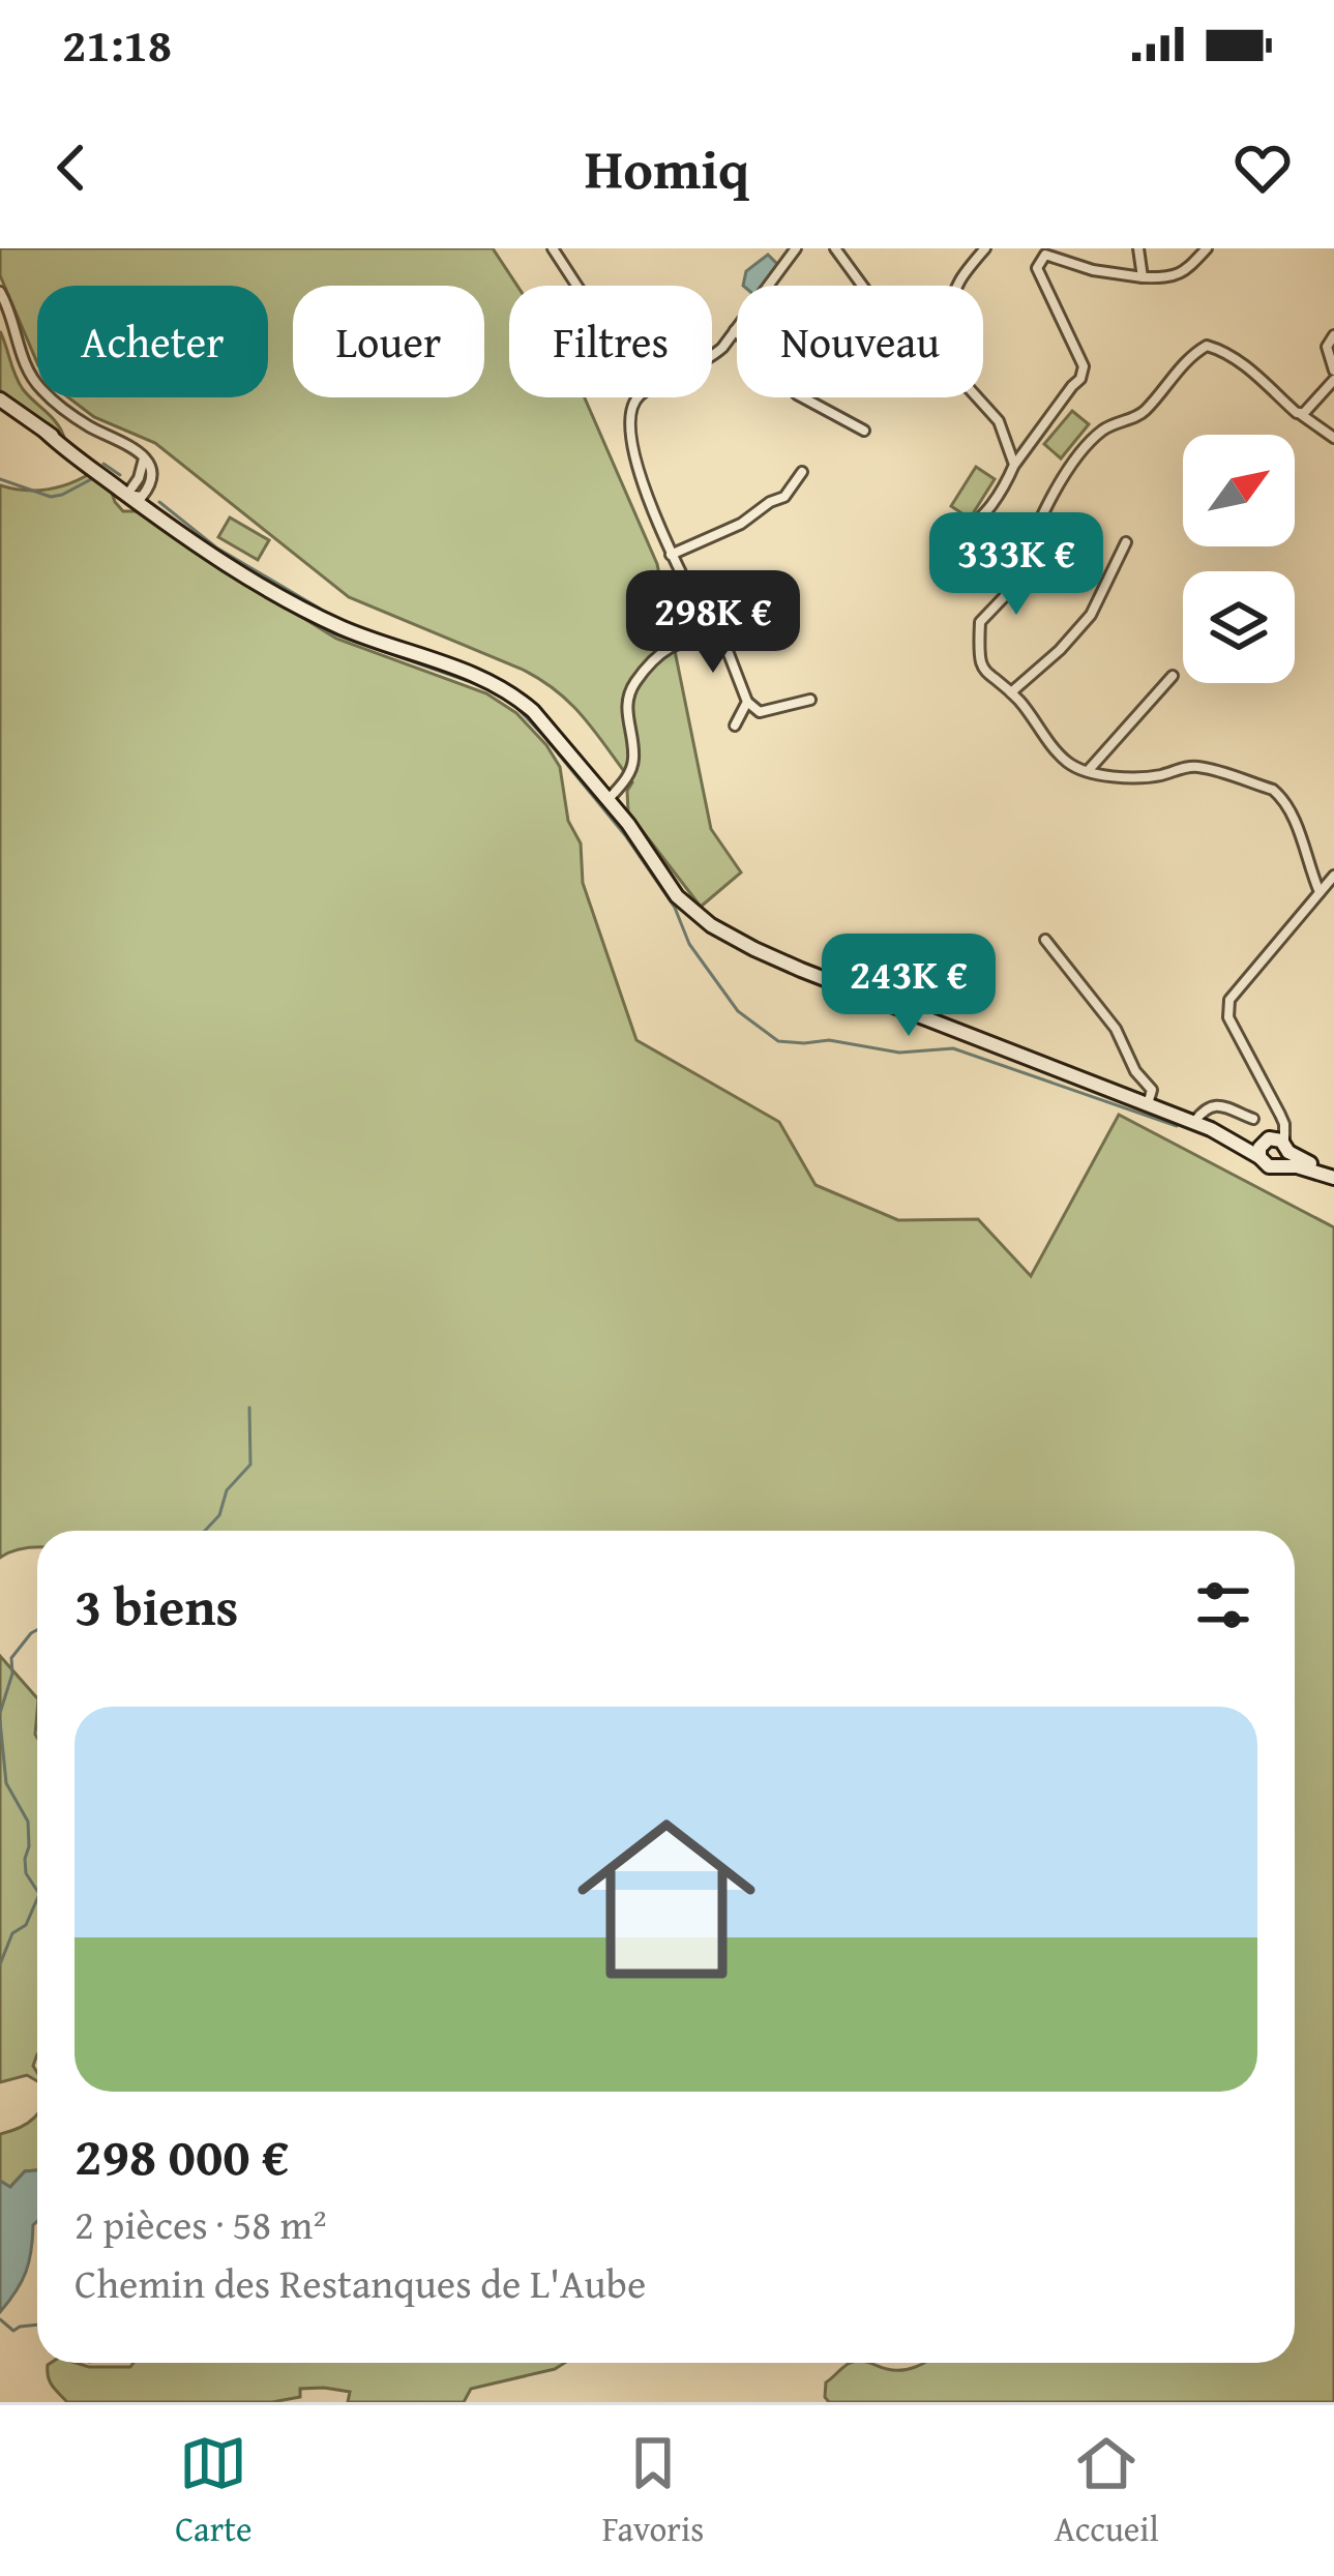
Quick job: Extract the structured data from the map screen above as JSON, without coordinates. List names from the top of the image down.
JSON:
{
  "north": "top right",
  "page": {
    "status": "21:18",
    "header": "Homiq",
    "chip": [
      "Acheter",
      "Louer",
      "Filtres",
      "Nouveau"
    ],
    "price": ["333K €", "298K €", "243K €"],
    "heading": "3 biens",
    "list": [
      {
        "name": "298 000 €",
        "note": "2 pièces · 58 m² · Chemin des Restanques de L'Aube"
      }
    ],
    "tabs": ["Carte", "Favoris", "Accueil"]
  }
}
